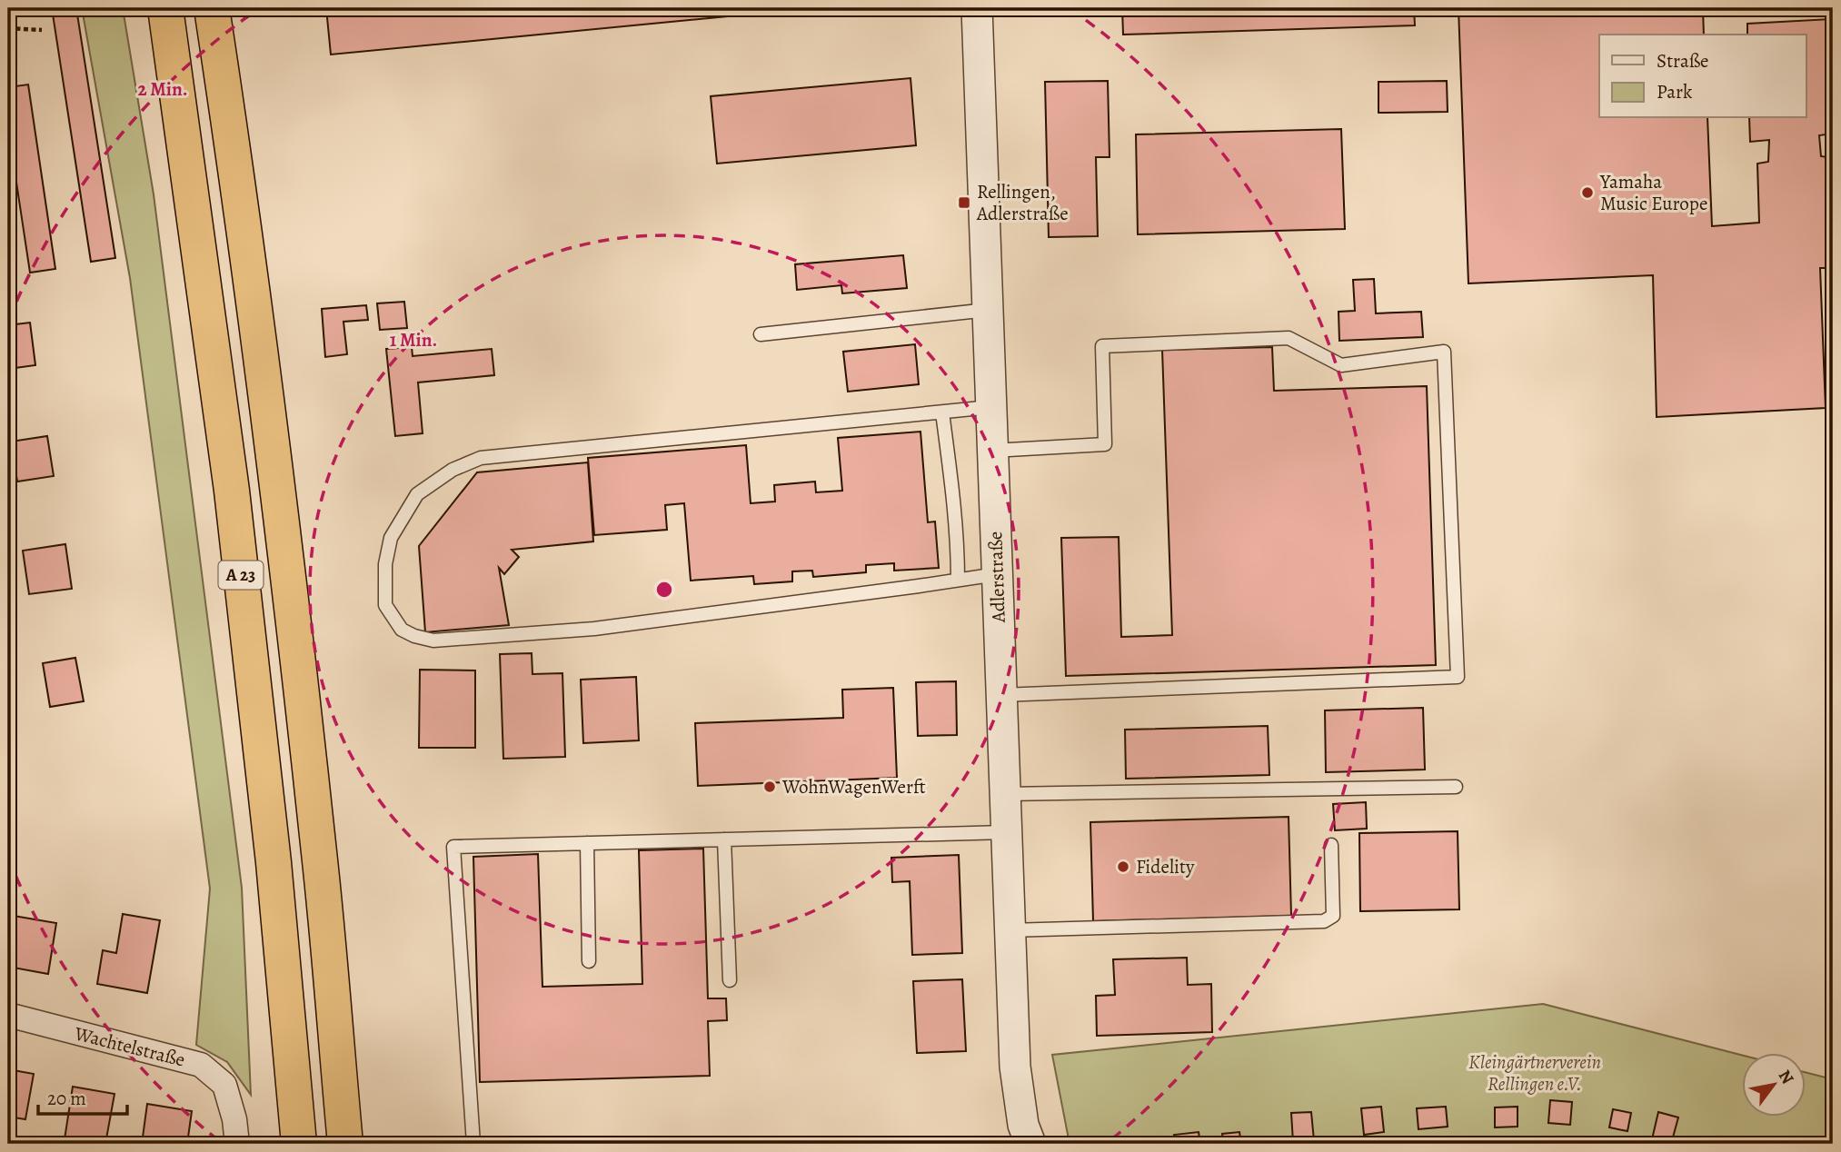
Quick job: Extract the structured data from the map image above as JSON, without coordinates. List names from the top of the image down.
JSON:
{
  "streets": {
    "highway": ["A 23"],
    "street": ["Adlerstraße", "Wachtelstraße"]
  },
  "parks": ["Kleingärtnerverein Rellingen e.V."],
  "places": {
    "other": ["Yamaha Music Europe", "WohnWagenWerft", "Fidelity"],
    "transit": ["Rellingen, Adlerstraße"]
  },
  "legend": ["Straße", "Park"],
  "scale_bar": "20 m",
  "north": "top right",
  "rings": ["2 Min.", "1 Min."]
}
